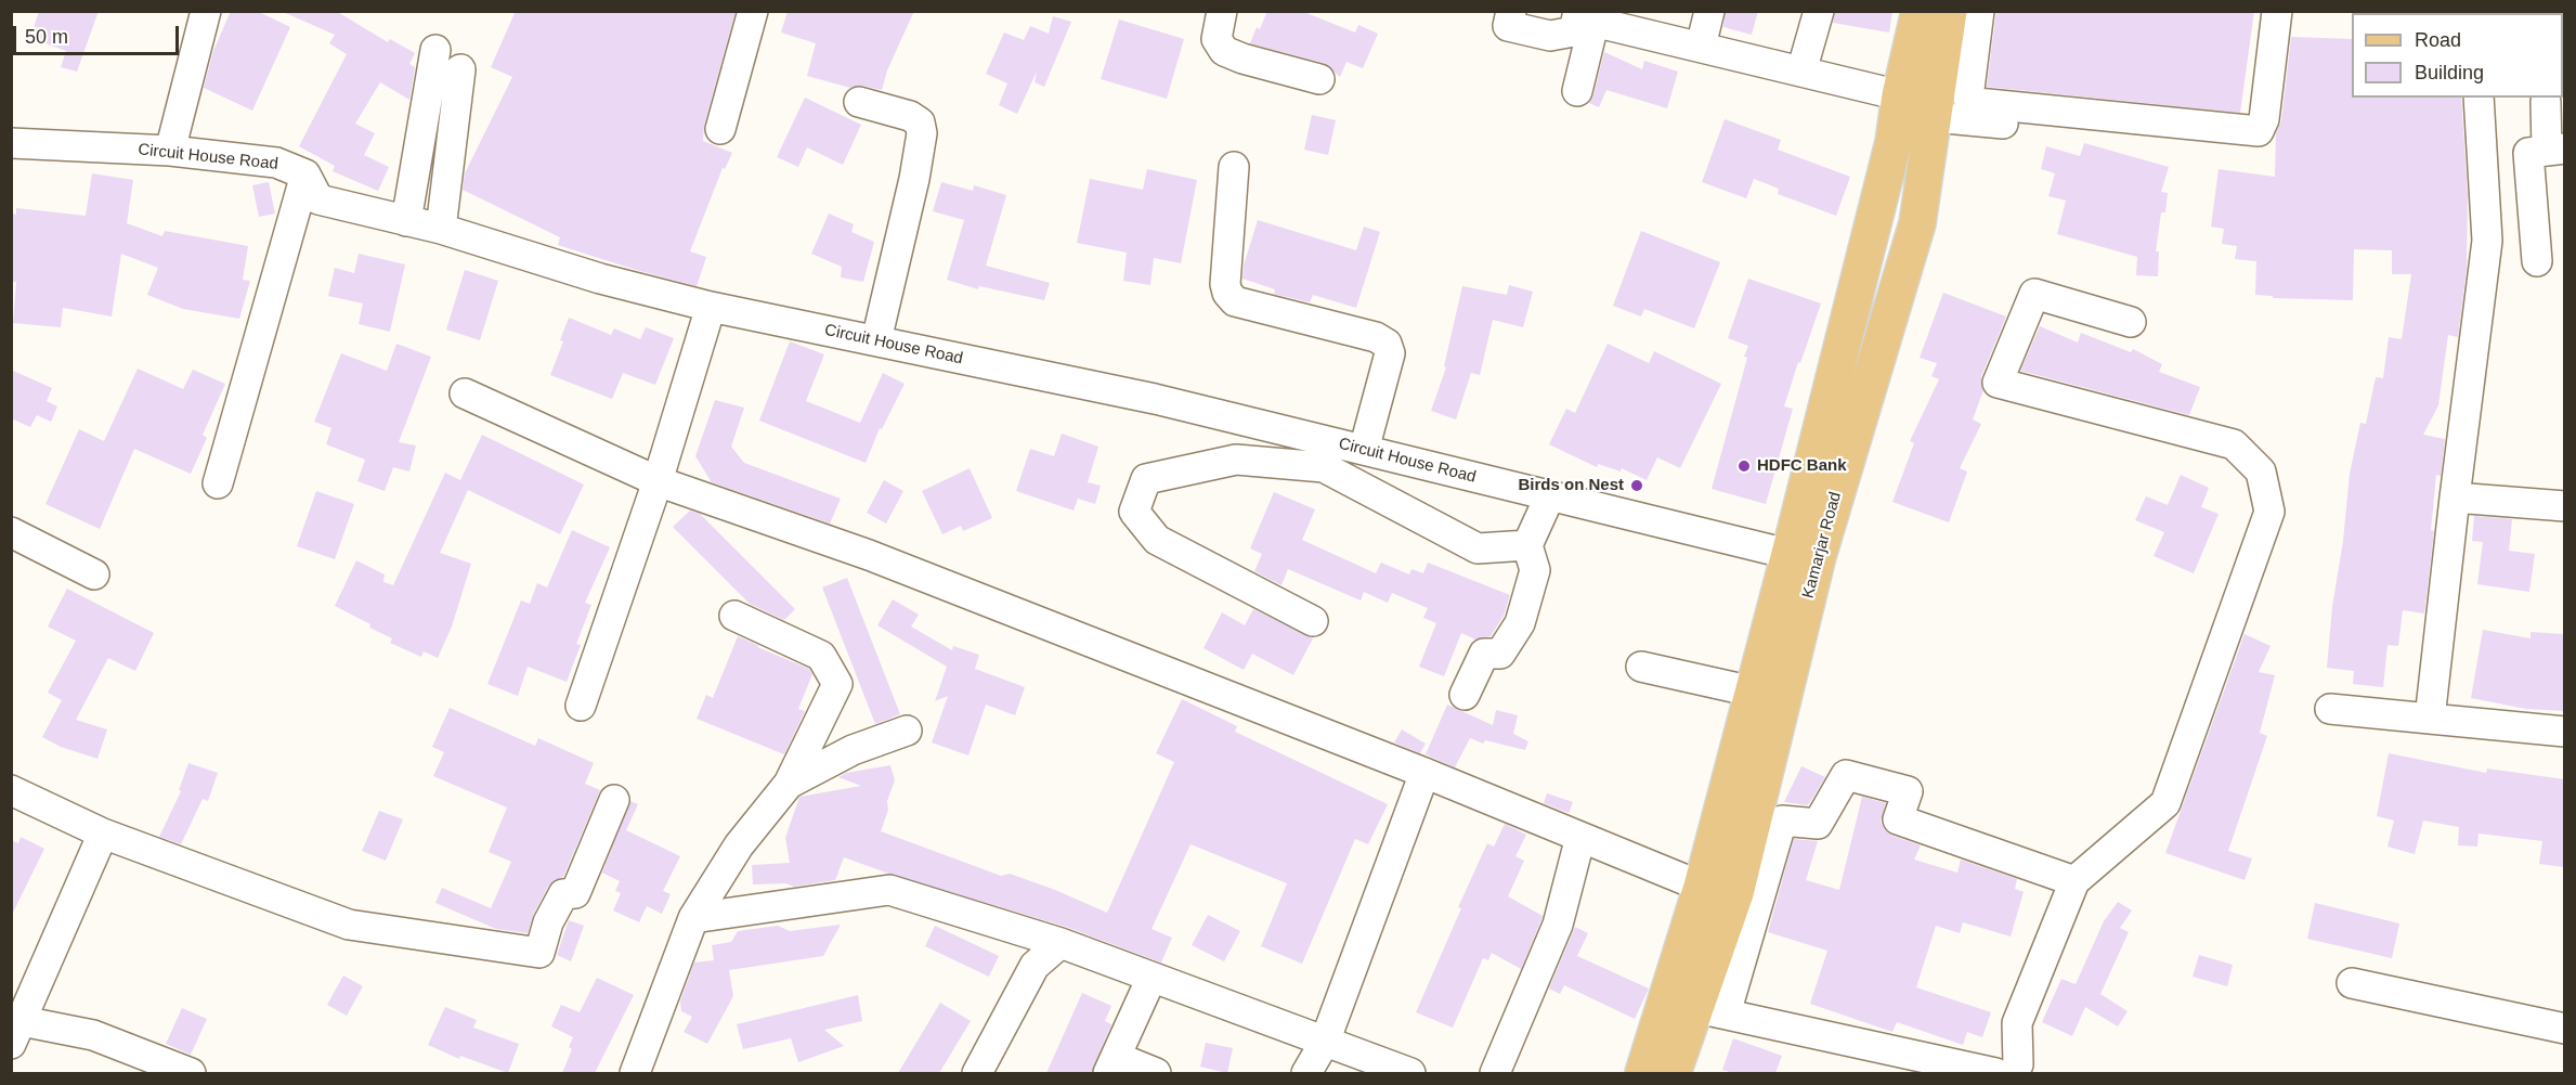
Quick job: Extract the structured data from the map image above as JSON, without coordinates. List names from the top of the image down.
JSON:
{
  "streets": {
    "main road": ["Kamarjar Road"],
    "street": ["Circuit House Road"]
  },
  "crossings": [
    ["Circuit House Road", "Kamarjar Road"]
  ],
  "places": ["HDFC Bank", "Birds on Nest"],
  "legend": ["Road", "Building"],
  "scale_bar": "50 m"
}
